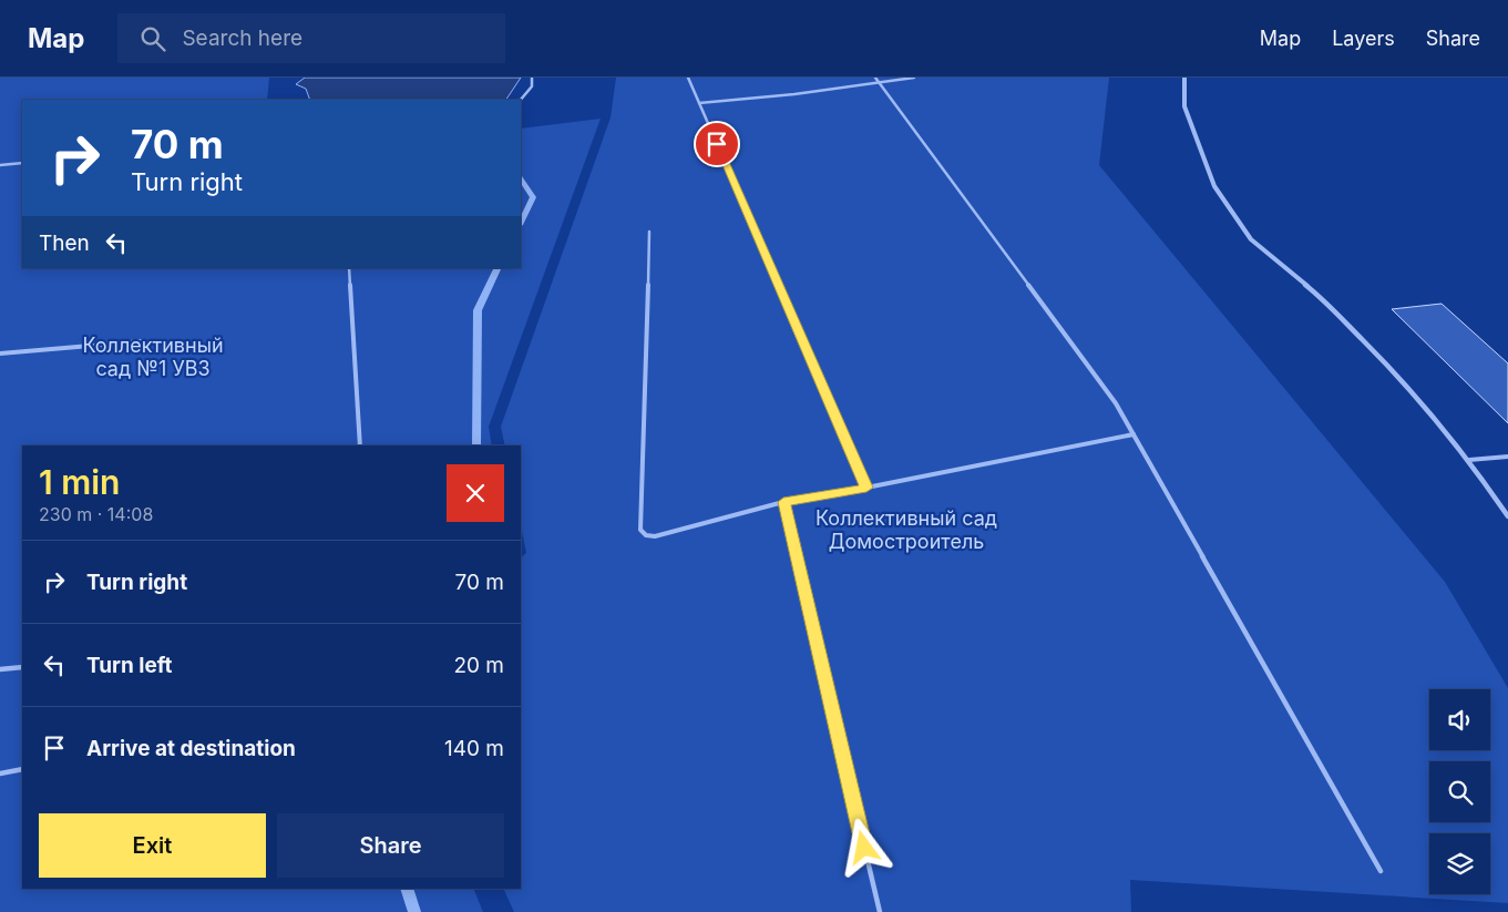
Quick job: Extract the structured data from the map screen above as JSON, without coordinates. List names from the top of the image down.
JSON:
{
  "parks": ["Коллективный сад №1 УВЗ", "Коллективный сад Домостроитель"],
  "page": {
    "header": "Map",
    "search": "Search here",
    "nav": ["Map", "Layers", "Share"],
    "turn": ["70 m", "Turn right"],
    "then": "Then",
    "heading": ["1 min", "230 m · 14:08"],
    "list": [
      {
        "name": "Turn right",
        "value": "70 m"
      },
      {
        "name": "Turn left",
        "value": "20 m"
      },
      {
        "name": "Arrive at destination",
        "value": "140 m"
      }
    ],
    "buttons": ["Exit", "Share"]
  }
}
